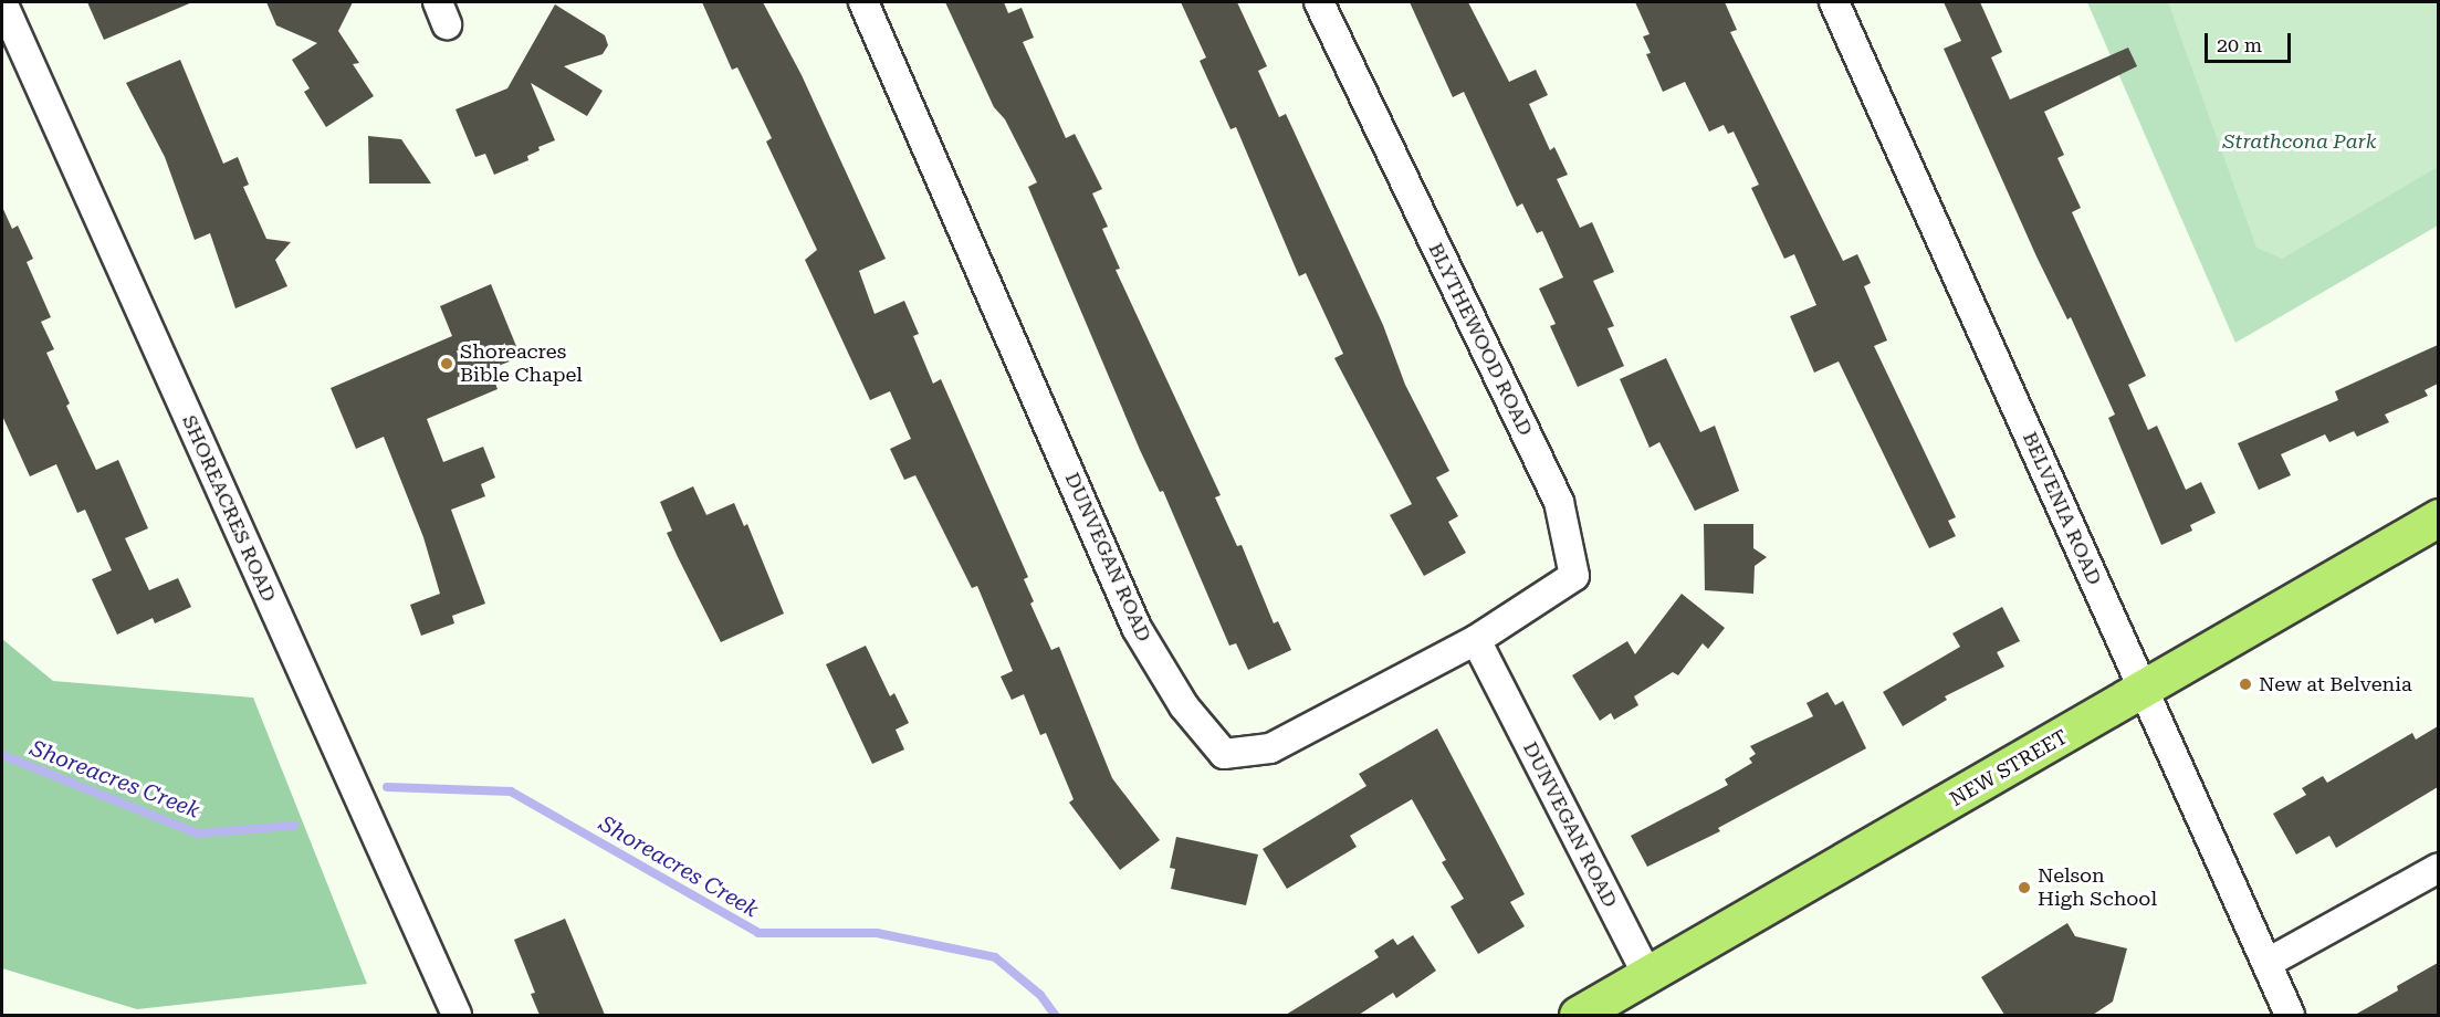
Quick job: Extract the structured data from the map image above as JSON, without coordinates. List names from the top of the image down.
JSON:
{
  "streets": {
    "main road": ["NEW STREET"],
    "street": [
      "BLYTHEWOOD ROAD",
      "SHOREACRES ROAD",
      "BELVENIA ROAD",
      "DUNVEGAN ROAD"
    ]
  },
  "crossings": [
    ["BLYTHEWOOD ROAD", "DUNVEGAN ROAD"],
    ["BELVENIA ROAD", "NEW STREET"],
    ["DUNVEGAN ROAD", "NEW STREET"]
  ],
  "water": ["Shoreacres Creek"],
  "parks": ["Strathcona Park"],
  "places": ["Shoreacres Bible Chapel", "New at Belvenia", "Nelson High School"],
  "scale_bar": "20 m"
}
